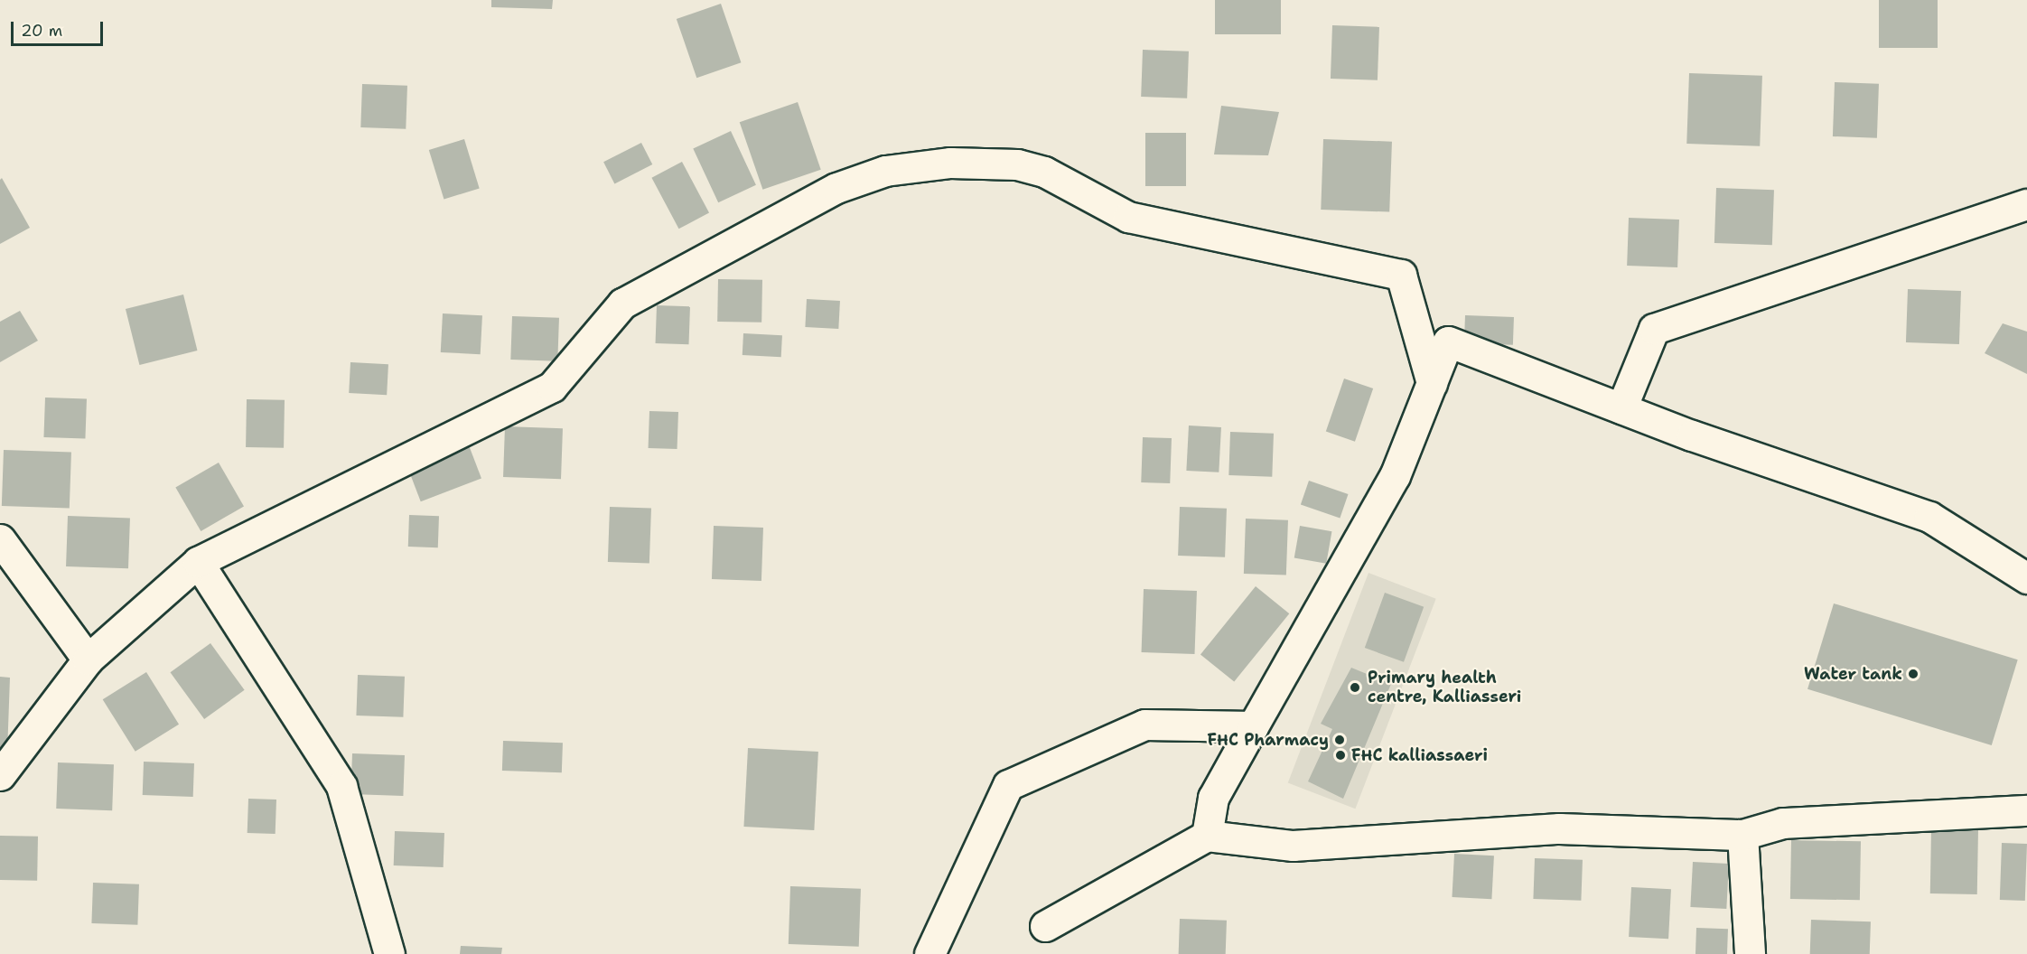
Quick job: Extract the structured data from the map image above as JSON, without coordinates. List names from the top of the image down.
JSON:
{
  "places": [
    "Water tank",
    "Primary health centre, Kalliasseri",
    "FHC Pharmacy",
    "FHC kalliassaeri"
  ],
  "scale_bar": "20 m"
}
